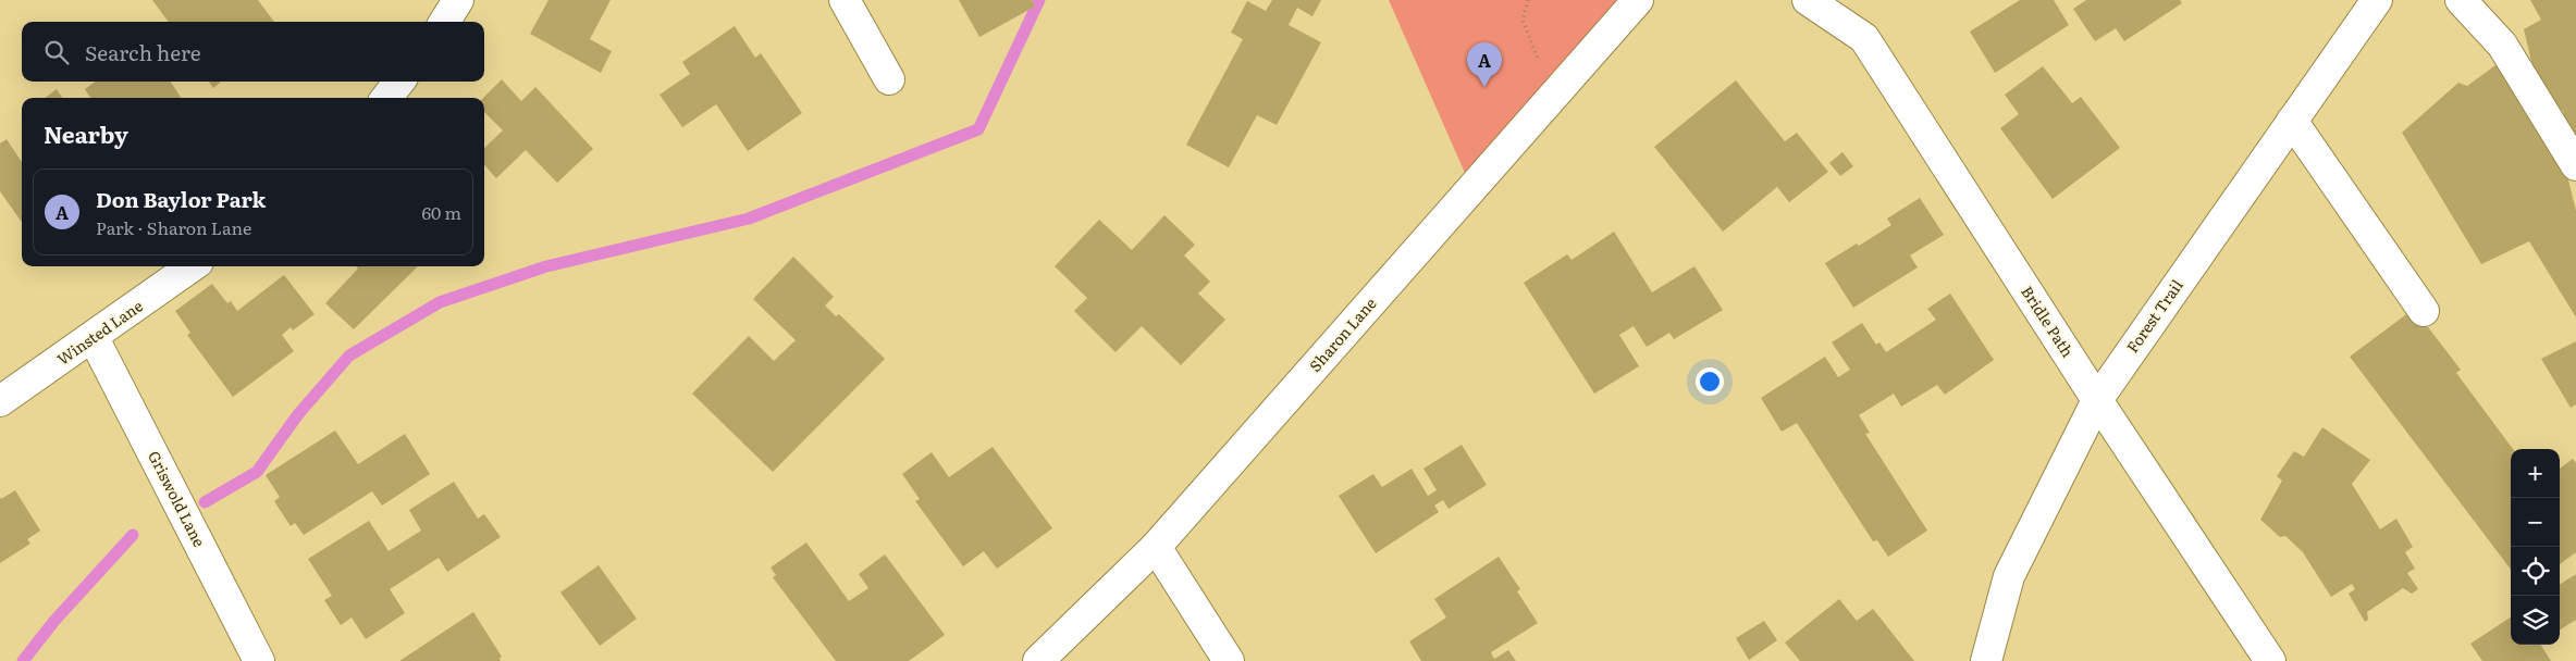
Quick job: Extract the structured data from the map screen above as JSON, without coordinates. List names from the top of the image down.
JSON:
{
  "streets": {
    "street": [
      "Forest Trail",
      "Bridle Path",
      "Winsted Lane",
      "Sharon Lane",
      "Griswold Lane"
    ]
  },
  "crossings": [
    ["Forest Trail", "Bridle Path"],
    ["Winsted Lane", "Griswold Lane"]
  ],
  "page": {
    "search": "Search here",
    "pins": "A",
    "heading": "Nearby",
    "list": [
      {
        "mark": "A",
        "name": "Don Baylor Park",
        "note": "Park · Sharon Lane",
        "value": "60 m"
      }
    ],
    "map_buttons": ["+", "−"]
  }
}
